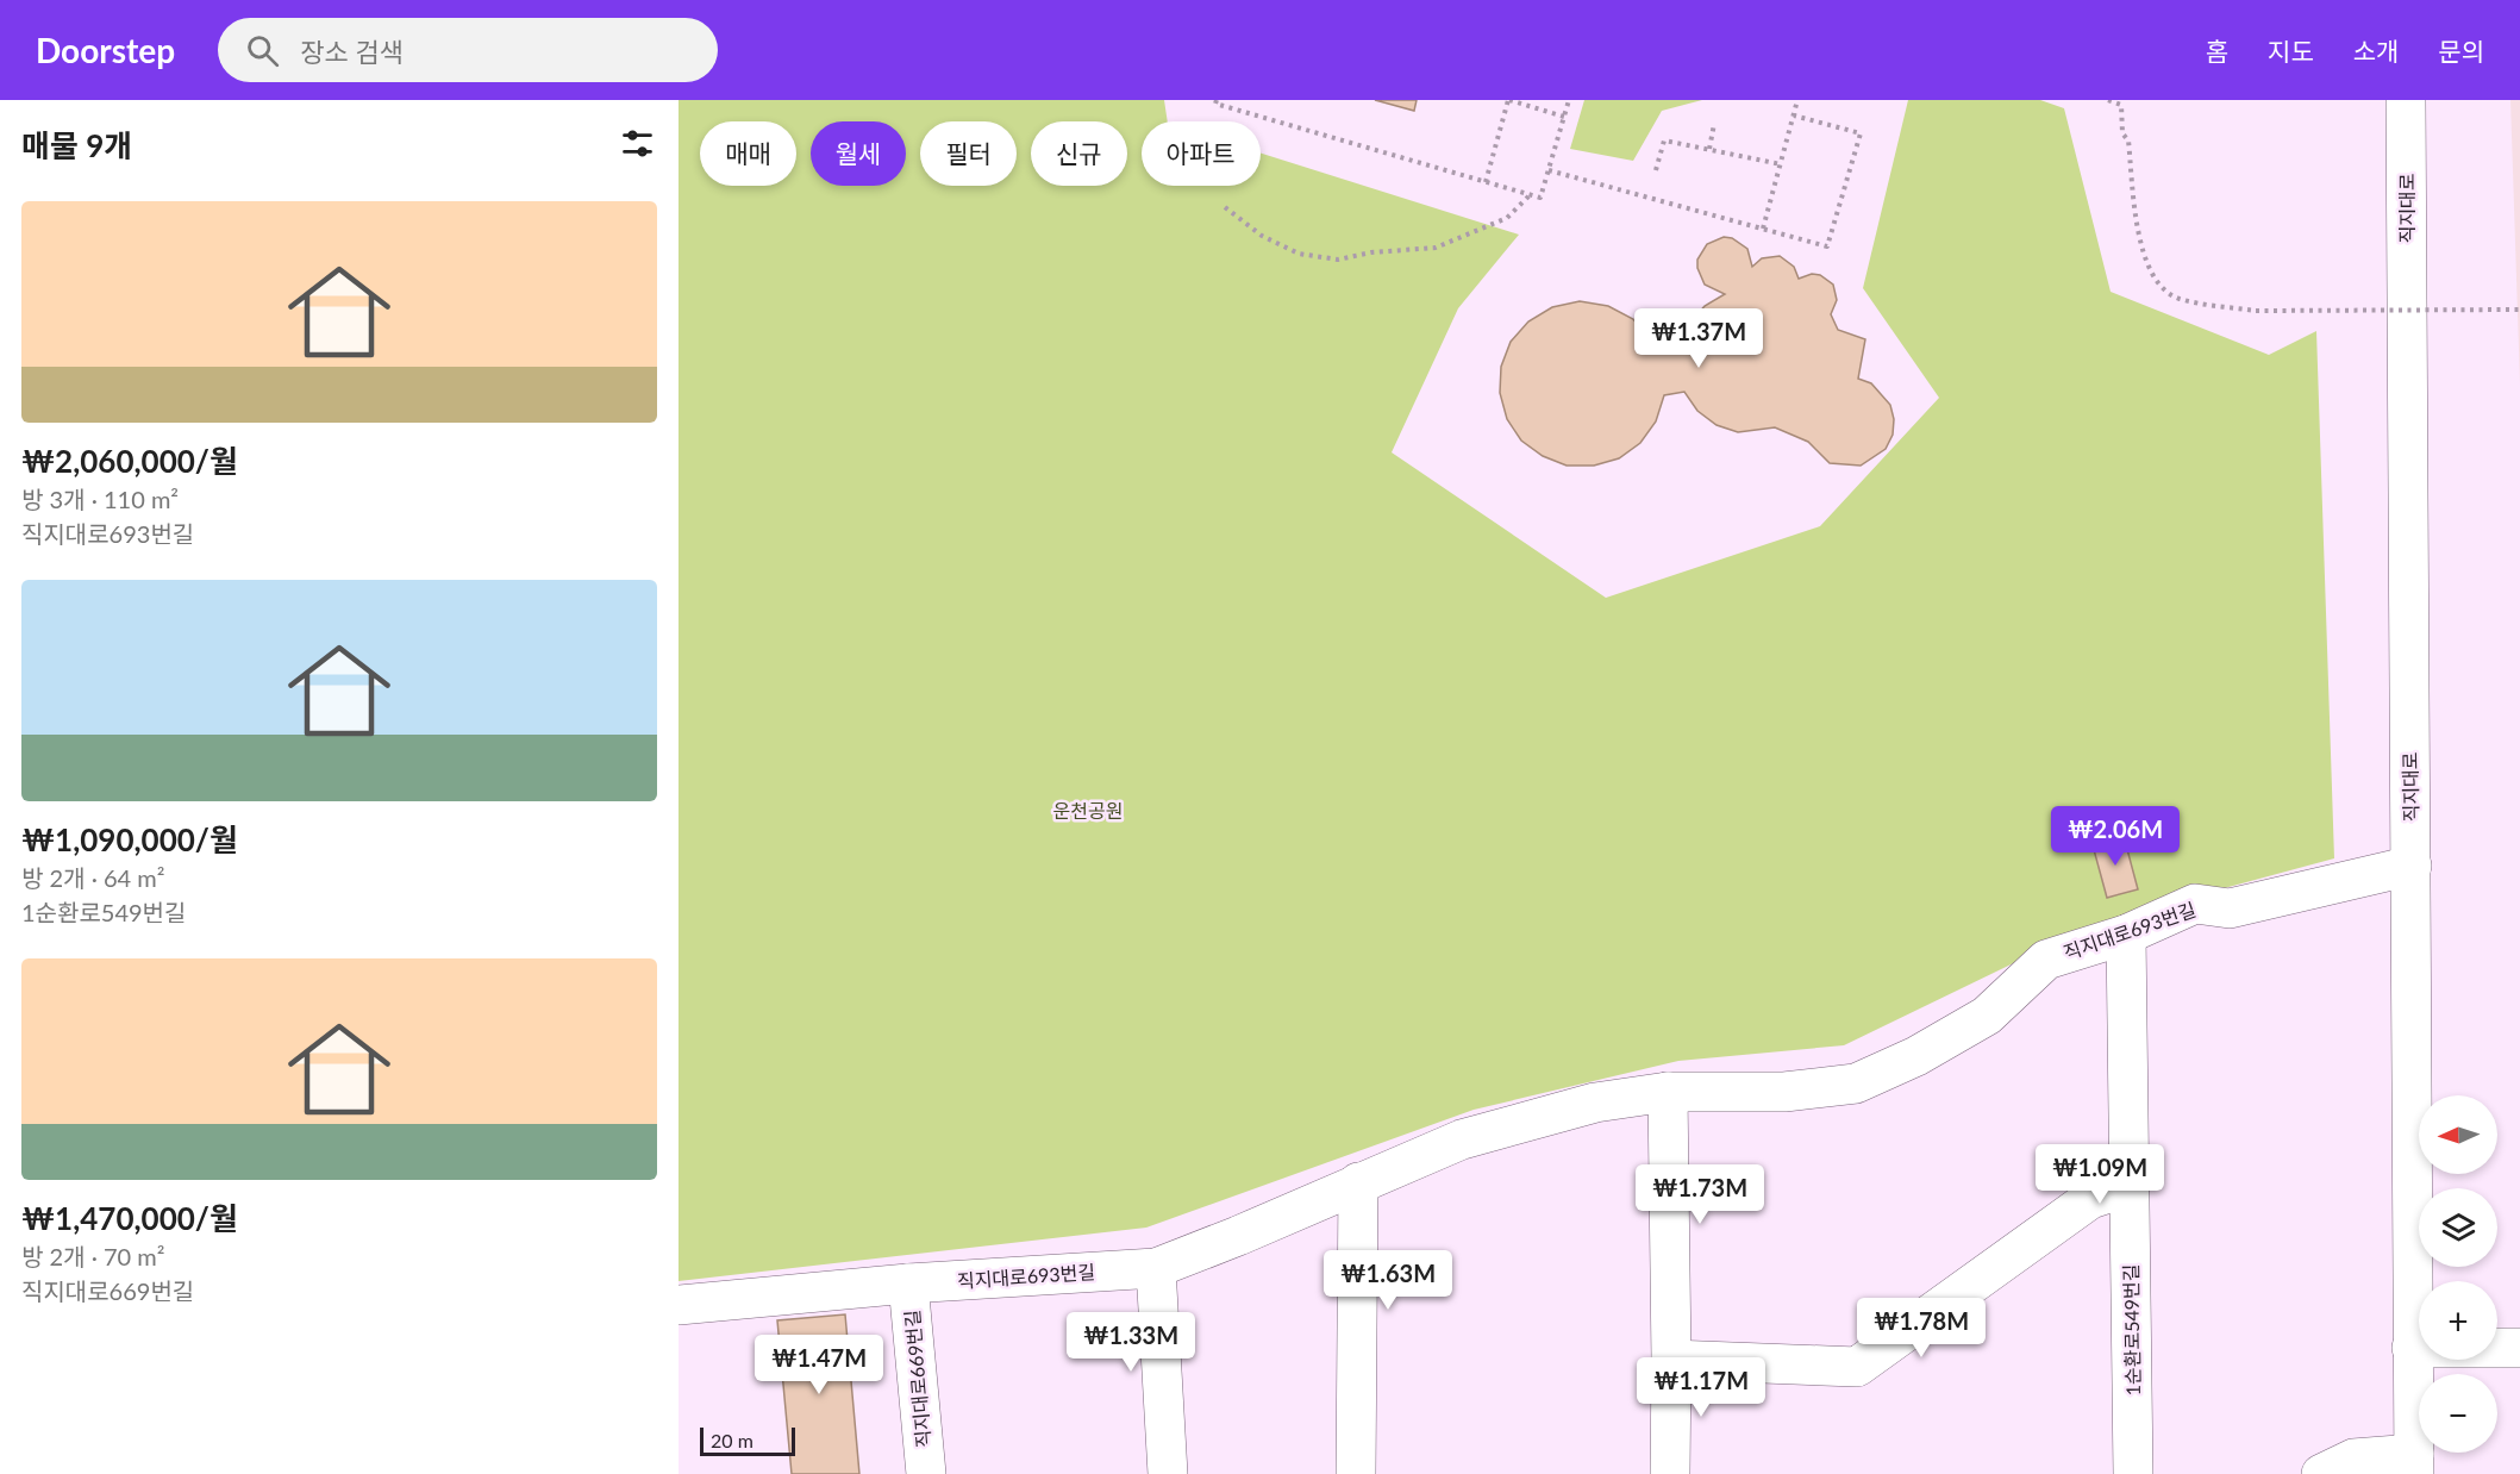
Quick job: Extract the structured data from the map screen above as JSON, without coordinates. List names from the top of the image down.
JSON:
{
  "streets": {
    "street": [
      "직지대로",
      "직지대로693번길",
      "1순환로549번길",
      "직지대로669번길"
    ]
  },
  "crossings": [
    ["직지대로", "직지대로693번길"],
    ["직지대로693번길", "1순환로549번길"],
    ["직지대로693번길", "직지대로669번길"]
  ],
  "parks": ["운천공원"],
  "scale_bar": "20 m",
  "north": "left",
  "page": {
    "header": "Doorstep",
    "search": "장소 검색",
    "nav": [
      "홈",
      "지도",
      "소개",
      "문의"
    ],
    "heading": "매물 9개",
    "chip": [
      "매매",
      "월세",
      "필터",
      "신규",
      "아파트"
    ],
    "list": [
      {
        "name": "₩2,060,000/월",
        "note": "방 3개 · 110 m² · 직지대로693번길"
      },
      {
        "name": "₩1,090,000/월",
        "note": "방 2개 · 64 m² · 1순환로549번길"
      },
      {
        "name": "₩1,470,000/월",
        "note": "방 2개 · 70 m² · 직지대로669번길"
      }
    ],
    "price": [
      "₩1.37M",
      "₩2.06M",
      "₩1.09M",
      "₩1.73M",
      "₩1.63M",
      "₩1.78M",
      "₩1.33M",
      "₩1.47M",
      "₩1.17M"
    ],
    "map_buttons": ["+", "−"],
    "scale": "20 m"
  }
}
